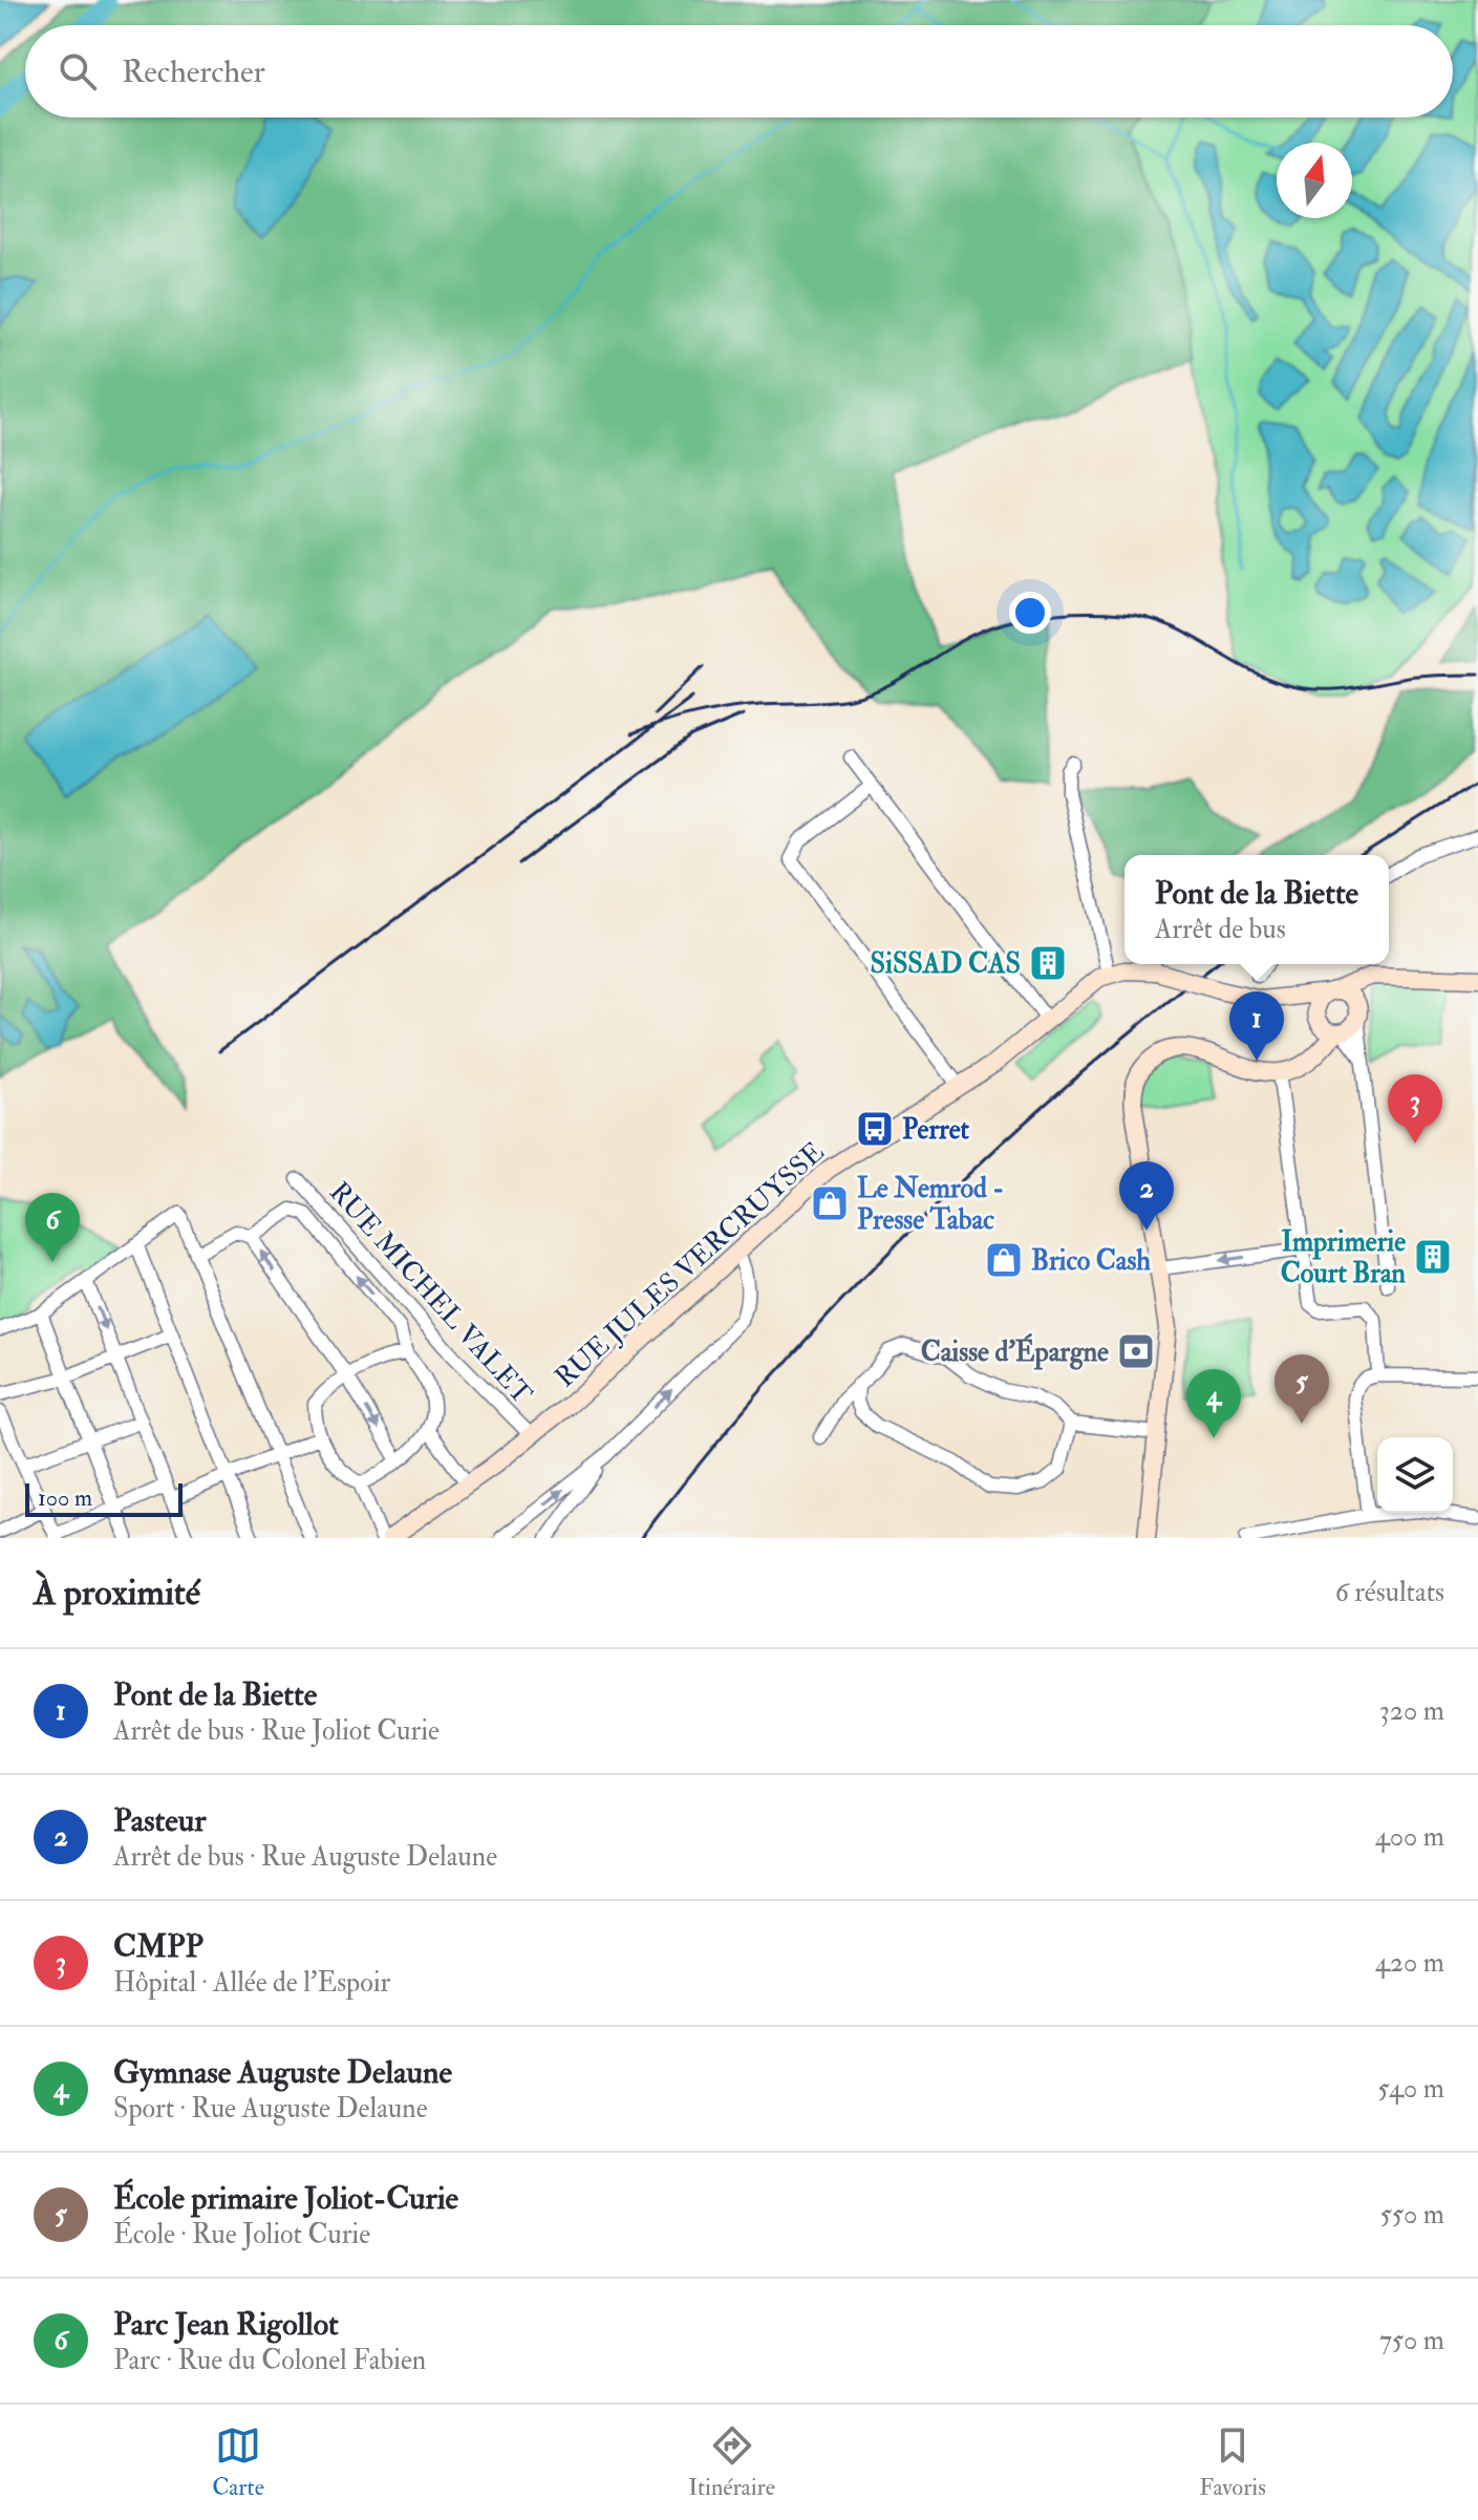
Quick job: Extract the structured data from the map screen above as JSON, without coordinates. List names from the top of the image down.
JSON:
{
  "streets": {
    "main road": ["RUE JULES VERCRUYSSE"],
    "street": ["RUE MICHEL VALET"]
  },
  "crossings": [
    ["RUE JULES VERCRUYSSE", "RUE MICHEL VALET"]
  ],
  "places": {
    "building": ["SiSSAD CAS", "Imprimerie Court Bran"],
    "bus stop": ["Perret"],
    "shop": ["Le Nemrod - Presse Tabac", "Brico Cash"],
    "bank": ["Caisse d'Épargne"]
  },
  "scale_bar": "100 m",
  "north": "top",
  "page": {
    "search": "Rechercher",
    "popup": ["Pont de la Biette", "Arrêt de bus"],
    "pins": [
      "1",
      "3",
      "2",
      "6",
      "5",
      "4"
    ],
    "scale": "100 m",
    "heading": ["À proximité", "6 résultats"],
    "list": [
      {
        "mark": "1",
        "name": "Pont de la Biette",
        "note": "Arrêt de bus · Rue Joliot Curie",
        "value": "320 m"
      },
      {
        "mark": "2",
        "name": "Pasteur",
        "note": "Arrêt de bus · Rue Auguste Delaune",
        "value": "400 m"
      },
      {
        "mark": "3",
        "name": "CMPP",
        "note": "Hôpital · Allée de l'Espoir",
        "value": "420 m"
      },
      {
        "mark": "4",
        "name": "Gymnase Auguste Delaune",
        "note": "Sport · Rue Auguste Delaune",
        "value": "540 m"
      },
      {
        "mark": "5",
        "name": "École primaire Joliot-Curie",
        "note": "École · Rue Joliot Curie",
        "value": "550 m"
      },
      {
        "mark": "6",
        "name": "Parc Jean Rigollot",
        "note": "Parc · Rue du Colonel Fabien",
        "value": "750 m"
      }
    ],
    "nav": ["Carte", "Itinéraire", "Favoris"]
  }
}
